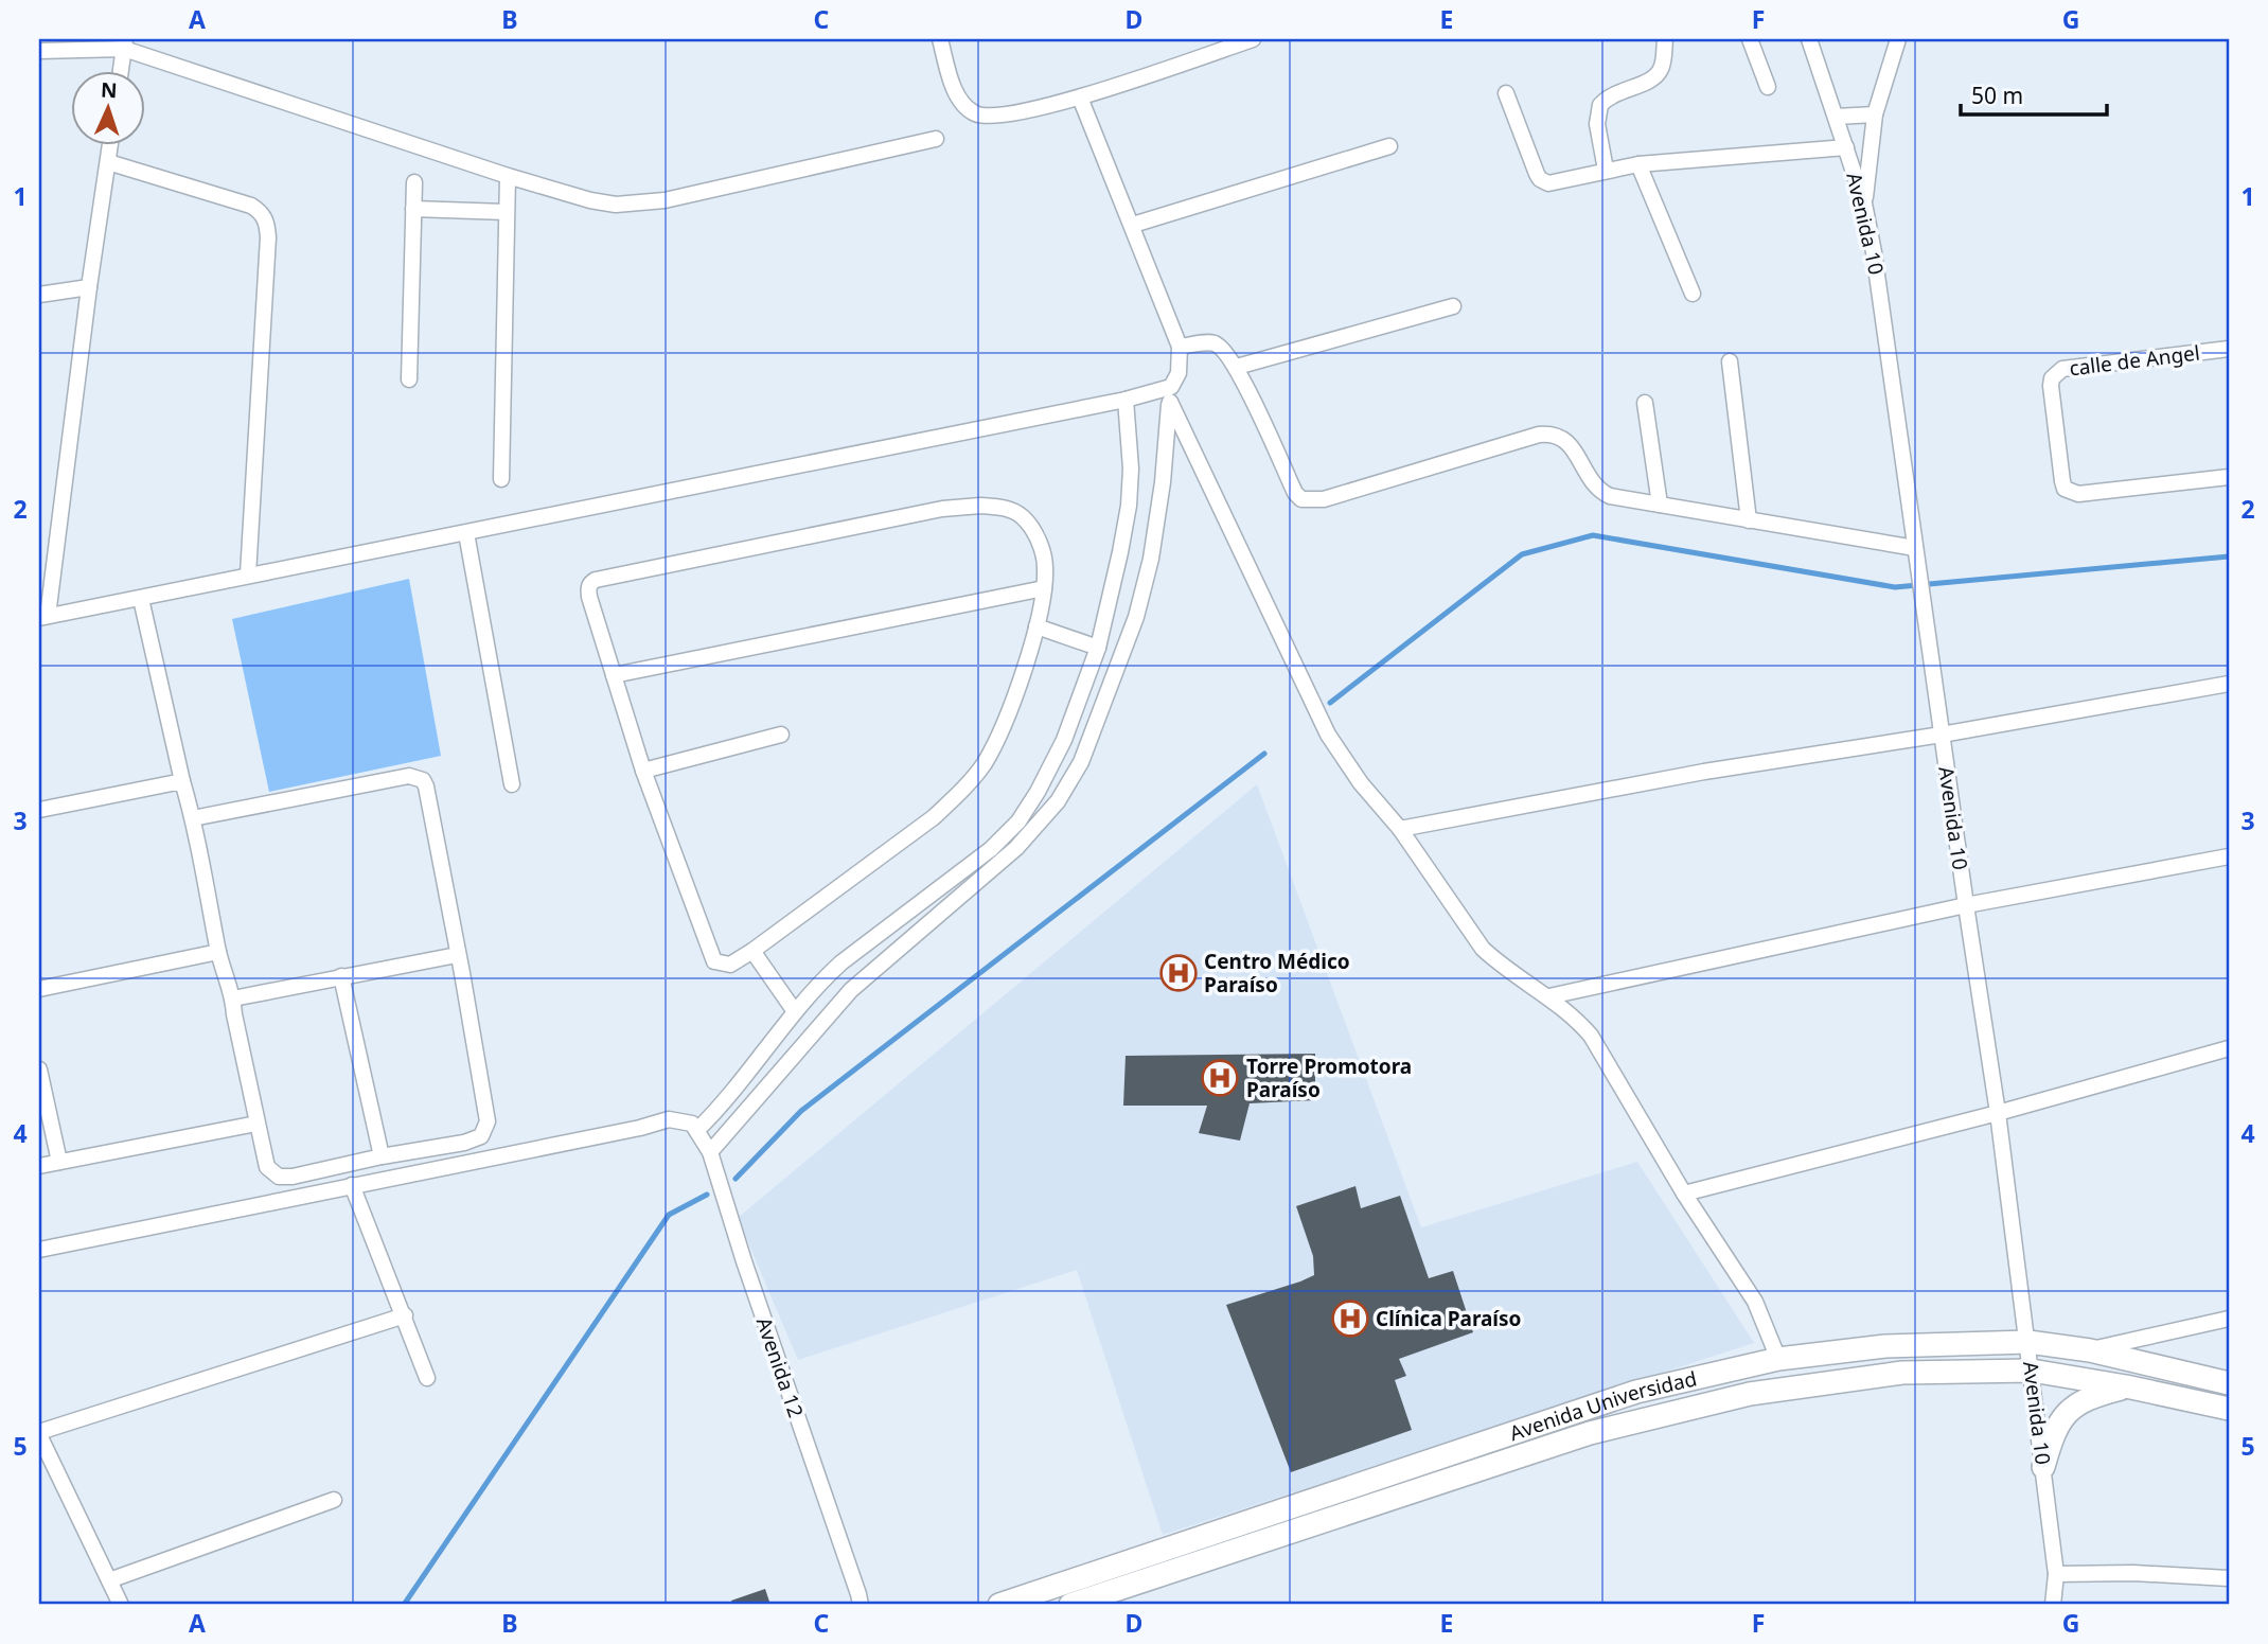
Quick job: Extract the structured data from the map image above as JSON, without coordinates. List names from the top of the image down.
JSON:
{
  "streets": {
    "street": [
      "Avenida 10",
      "calle de Angel",
      "Avenida 12",
      "Avenida Universidad"
    ]
  },
  "crossings": [
    ["Avenida 10", "Avenida Universidad"]
  ],
  "places": {
    "hospital": ["Centro Médico Paraíso", "Torre Promotora Paraíso", "Clínica Paraíso"]
  },
  "scale_bar": "50 m",
  "north": "top",
  "grid": {
    "columns": [
      "A",
      "B",
      "C",
      "D",
      "E",
      "F",
      "G"
    ],
    "rows": [
      "1",
      "2",
      "3",
      "4",
      "5"
    ]
  }
}
